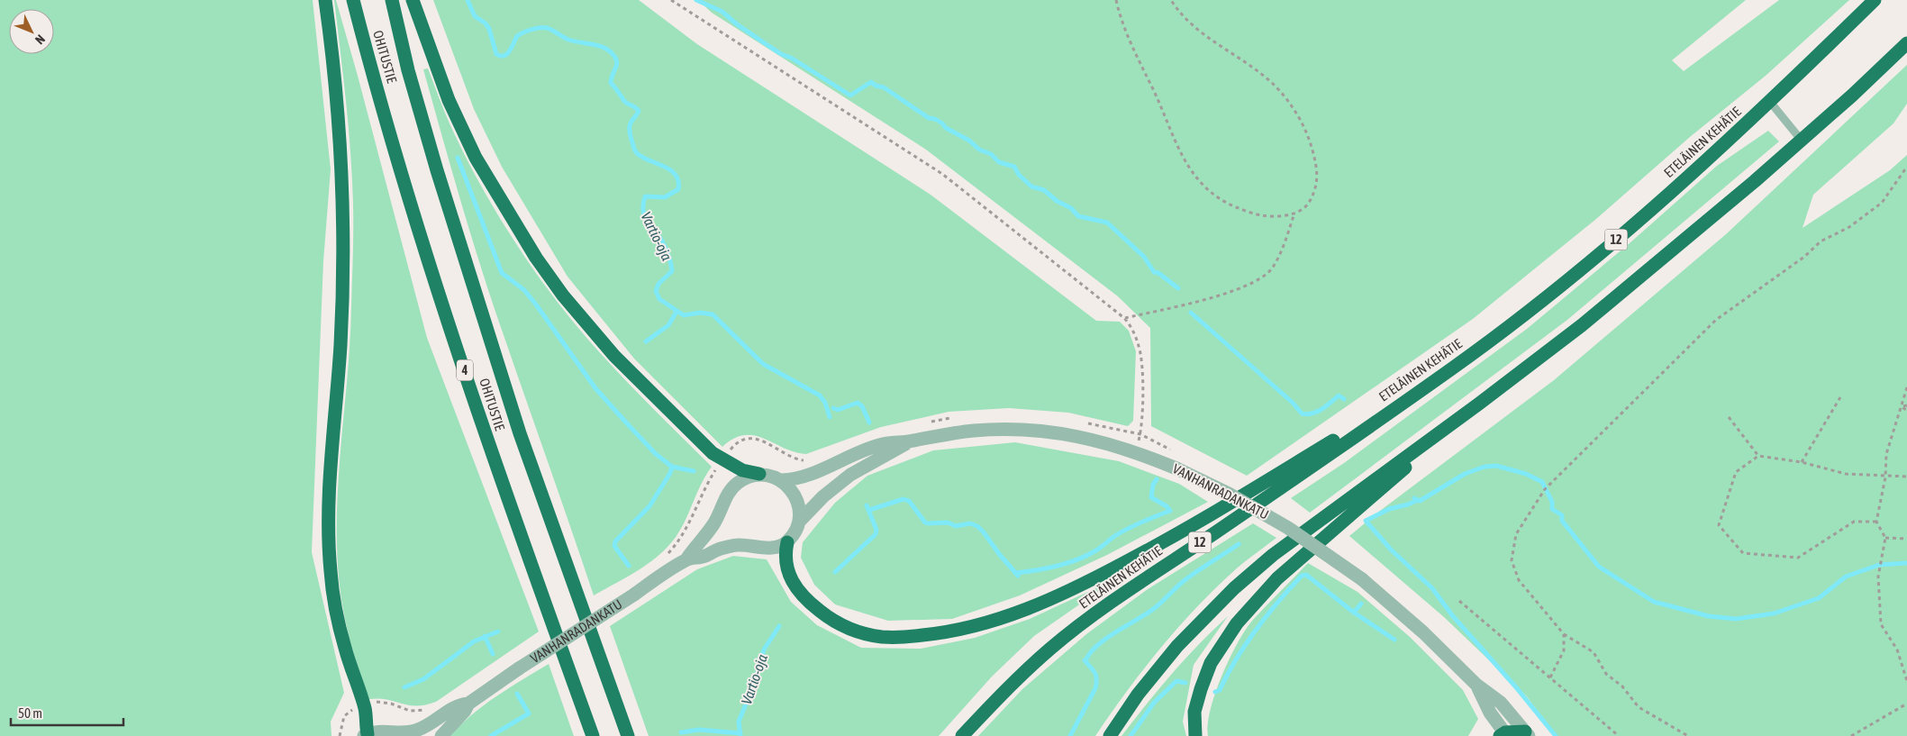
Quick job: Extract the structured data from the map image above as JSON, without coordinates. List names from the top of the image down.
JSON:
{
  "streets": {
    "highway": [
      "OHITUSTIE",
      "ETELÄINEN KEHÄTIE",
      "12",
      "4"
    ],
    "street": ["VANHANRADANKATU"]
  },
  "water": ["Vartio-oja"],
  "scale_bar": "50 m",
  "north": "bottom right"
}
